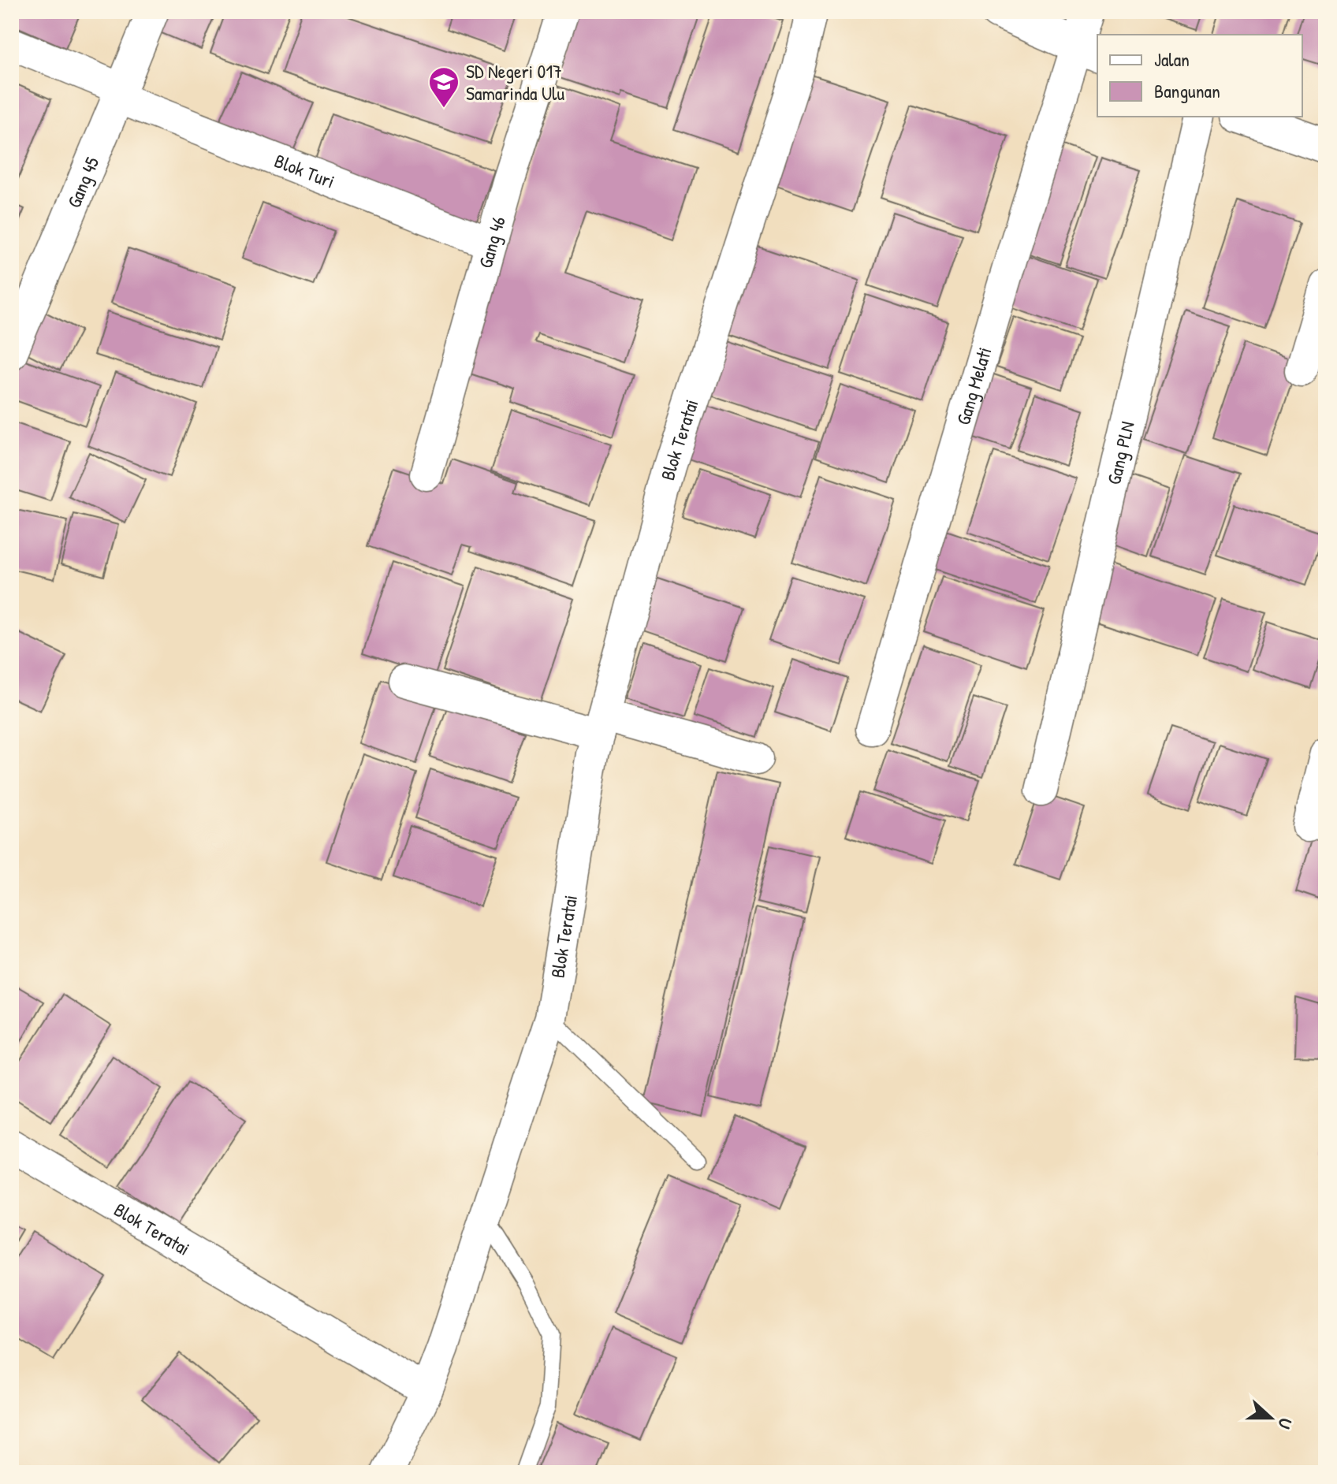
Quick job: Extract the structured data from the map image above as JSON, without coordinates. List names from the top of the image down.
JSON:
{
  "streets": {
    "street": [
      "Blok Turi",
      "Gang 45",
      "Gang 46",
      "Gang Melati",
      "Blok Teratai",
      "Gang PLN"
    ]
  },
  "crossings": [
    ["Blok Turi", "Gang 45"],
    ["Blok Turi", "Gang 46"]
  ],
  "places": {
    "school or university": ["SD Negeri 017 Samarinda Ulu"]
  },
  "legend": ["Jalan", "Bangunan"],
  "north": "right"
}
